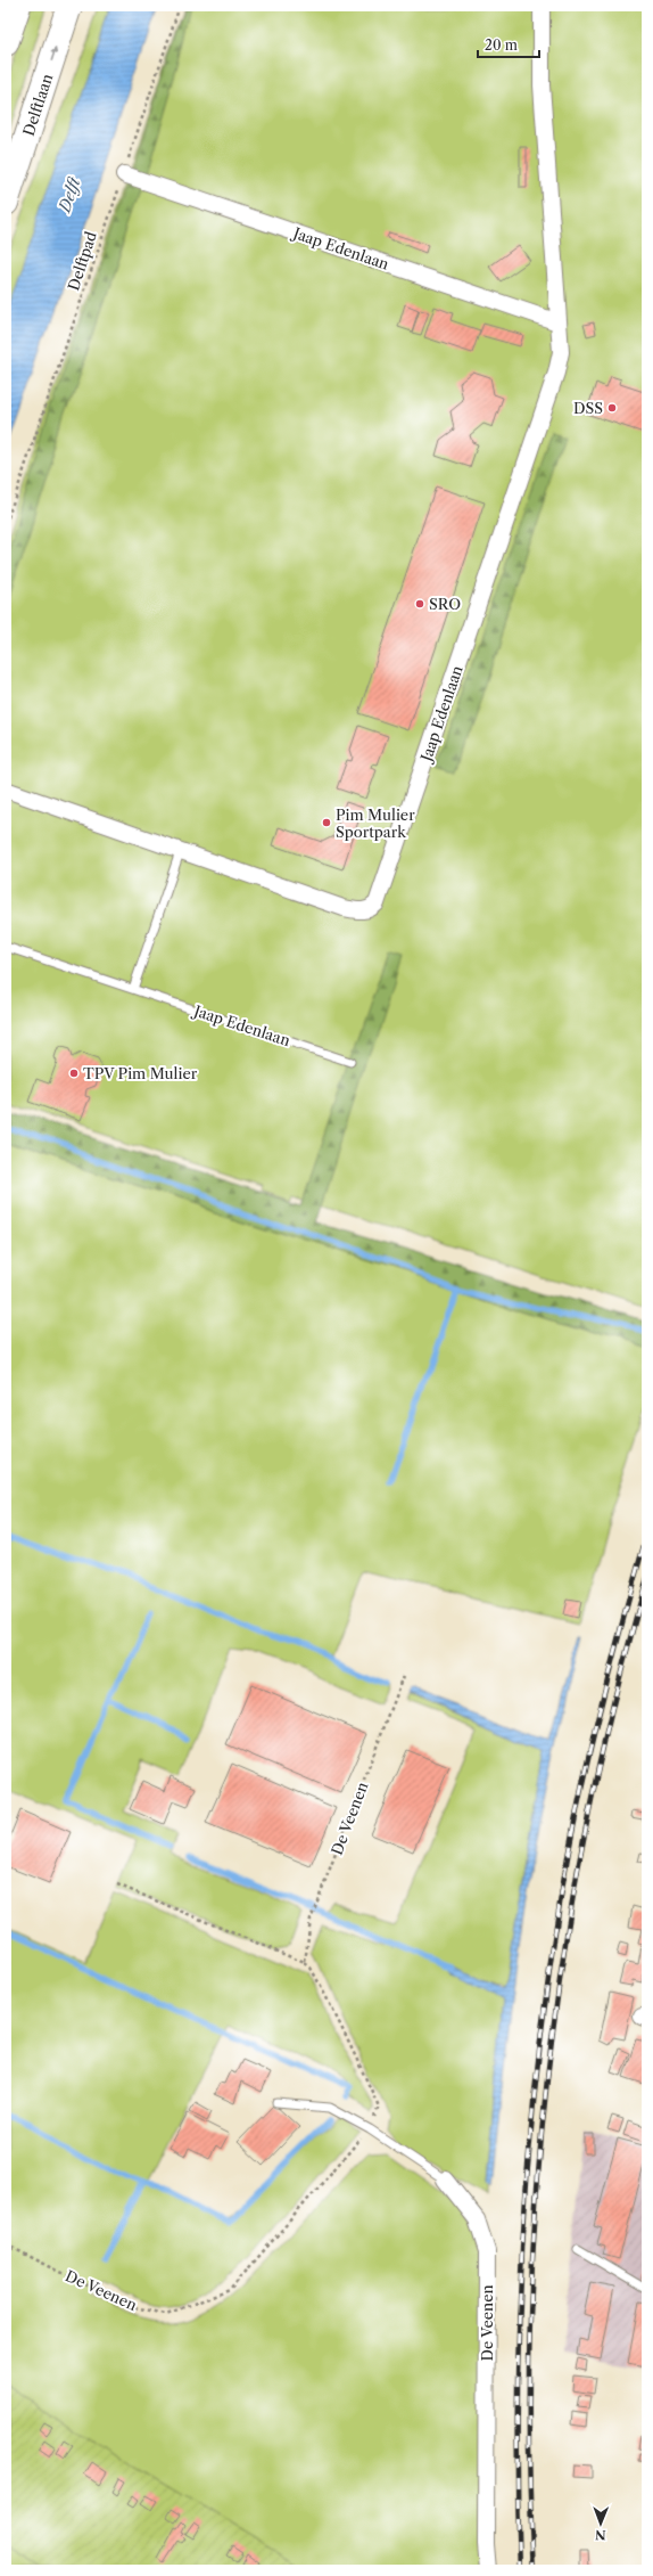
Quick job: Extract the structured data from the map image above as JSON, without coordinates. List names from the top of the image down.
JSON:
{
  "streets": {
    "main road": ["Delftlaan"],
    "street": ["Jaap Edenlaan", "De Veenen"],
    "path": ["Delftpad"]
  },
  "crossings": [
    ["Jaap Edenlaan", "Delftpad"]
  ],
  "one_way": ["Delftlaan"],
  "water": ["Delft"],
  "places": [
    "DSS",
    "SRO",
    "Pim Mulier Sportpark",
    "TPV Pim Mulier"
  ],
  "scale_bar": "20 m",
  "north": "bottom"
}
